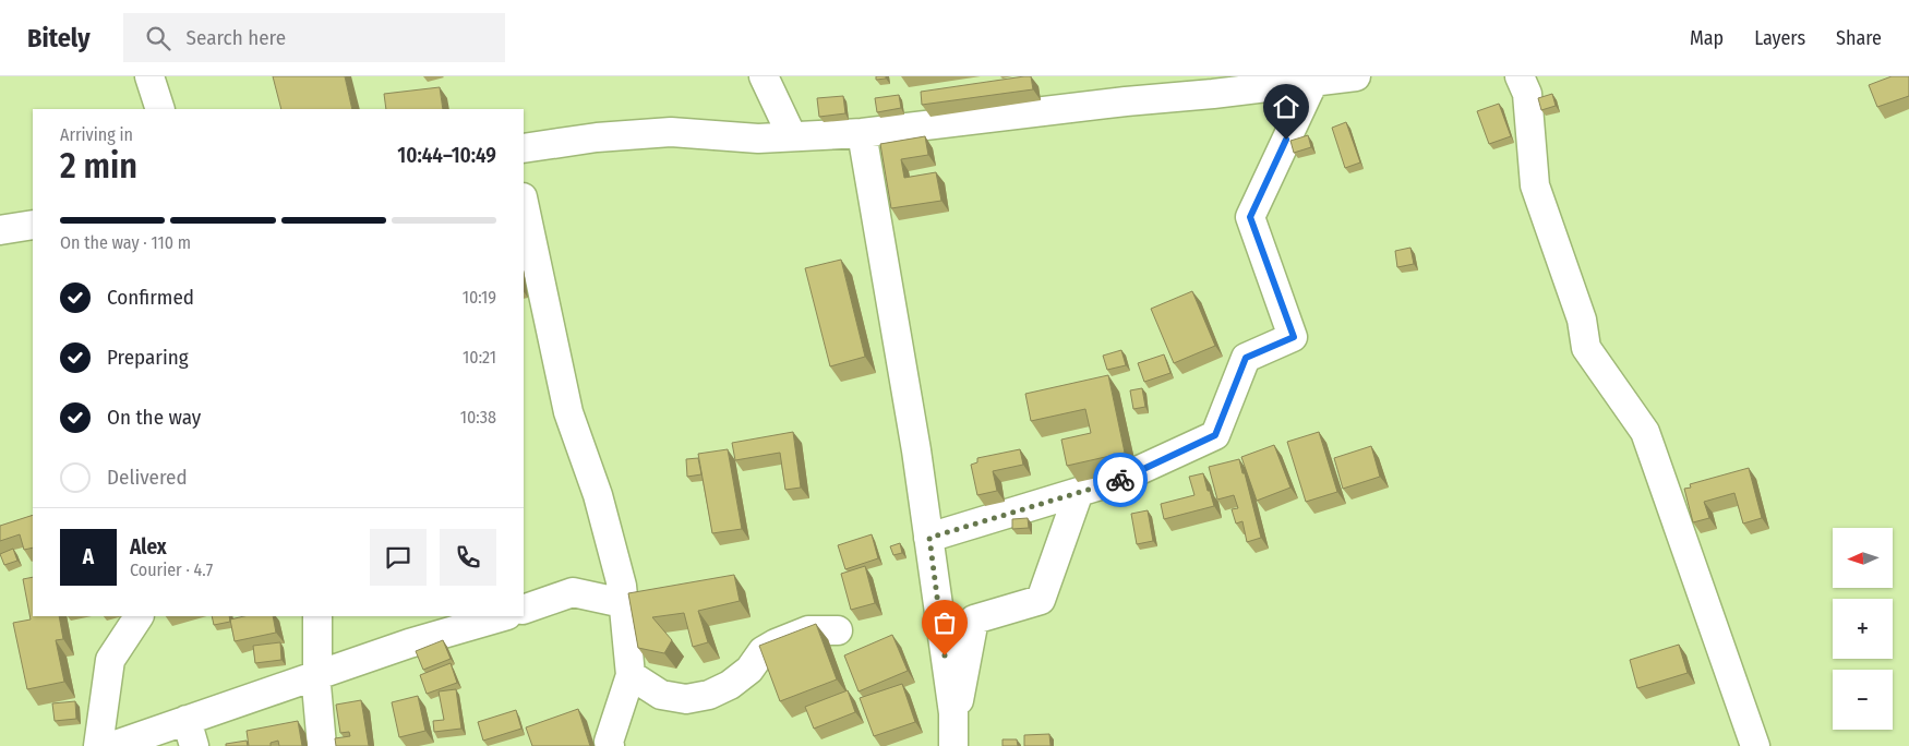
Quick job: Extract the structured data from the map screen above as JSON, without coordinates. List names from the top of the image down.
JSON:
{
  "north": "left",
  "page": {
    "header": "Bitely",
    "search": "Search here",
    "nav": ["Map", "Layers", "Share"],
    "heading": ["2 min", "Arriving in", "10:44–10:49"],
    "panel": ["Alex", "Courier · 4.7"],
    "bar": "On the way · 110 m",
    "list": [
      ["Confirmed", "10:19"],
      ["Preparing", "10:21"],
      ["On the way", "10:38"],
      "Delivered"
    ],
    "map_buttons": ["+", "−"],
    "round": "A"
  }
}
